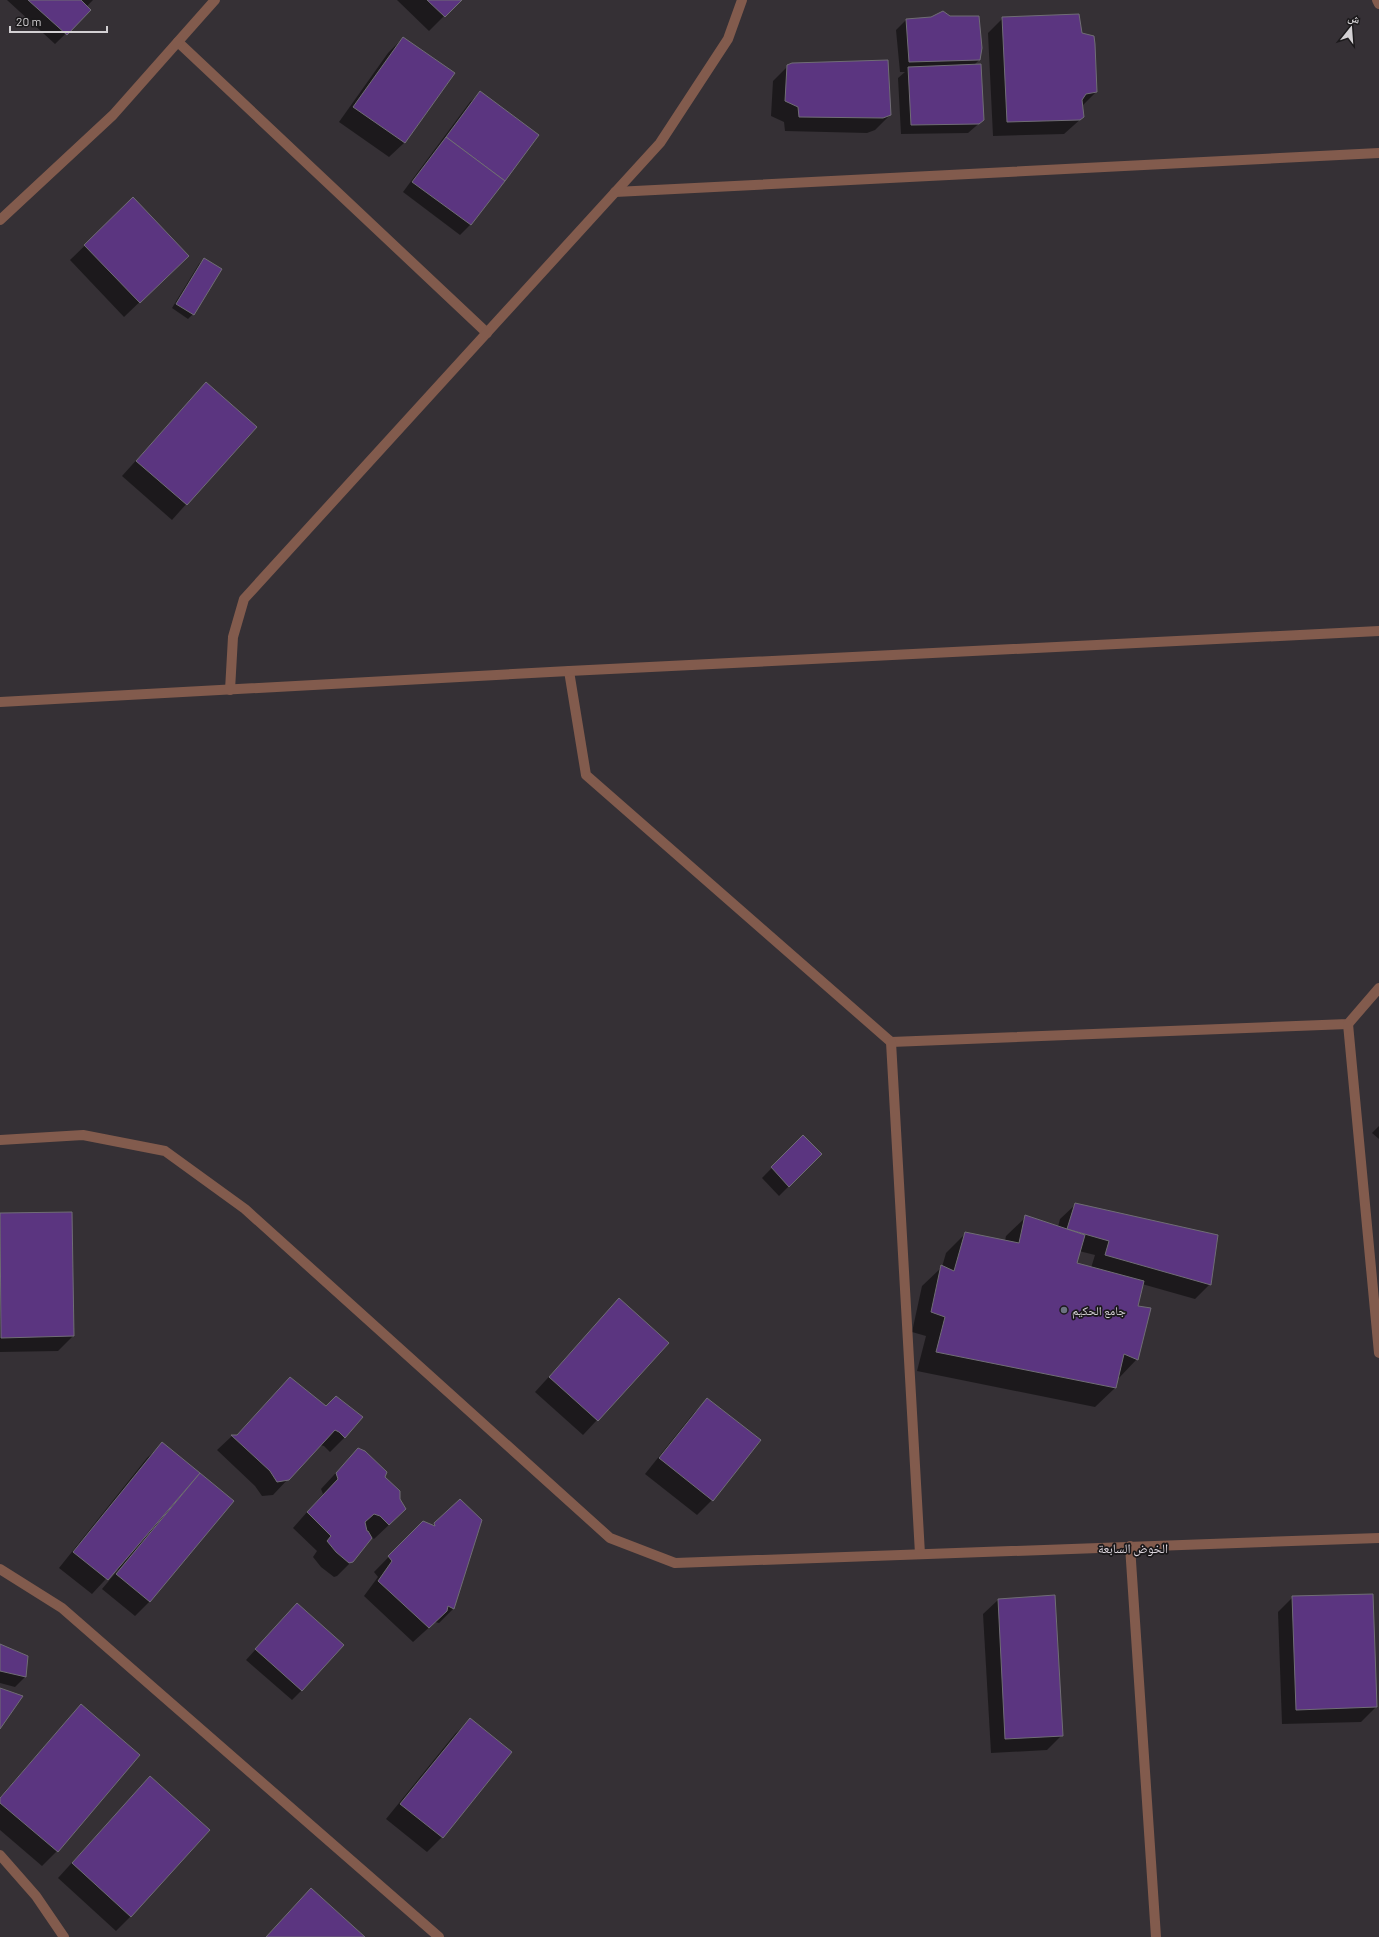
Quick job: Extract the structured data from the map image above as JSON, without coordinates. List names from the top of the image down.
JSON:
{
  "districts": ["الخوض السابعة"],
  "places": ["جامع الحكيم"],
  "scale_bar": "20 m",
  "north": "top"
}
